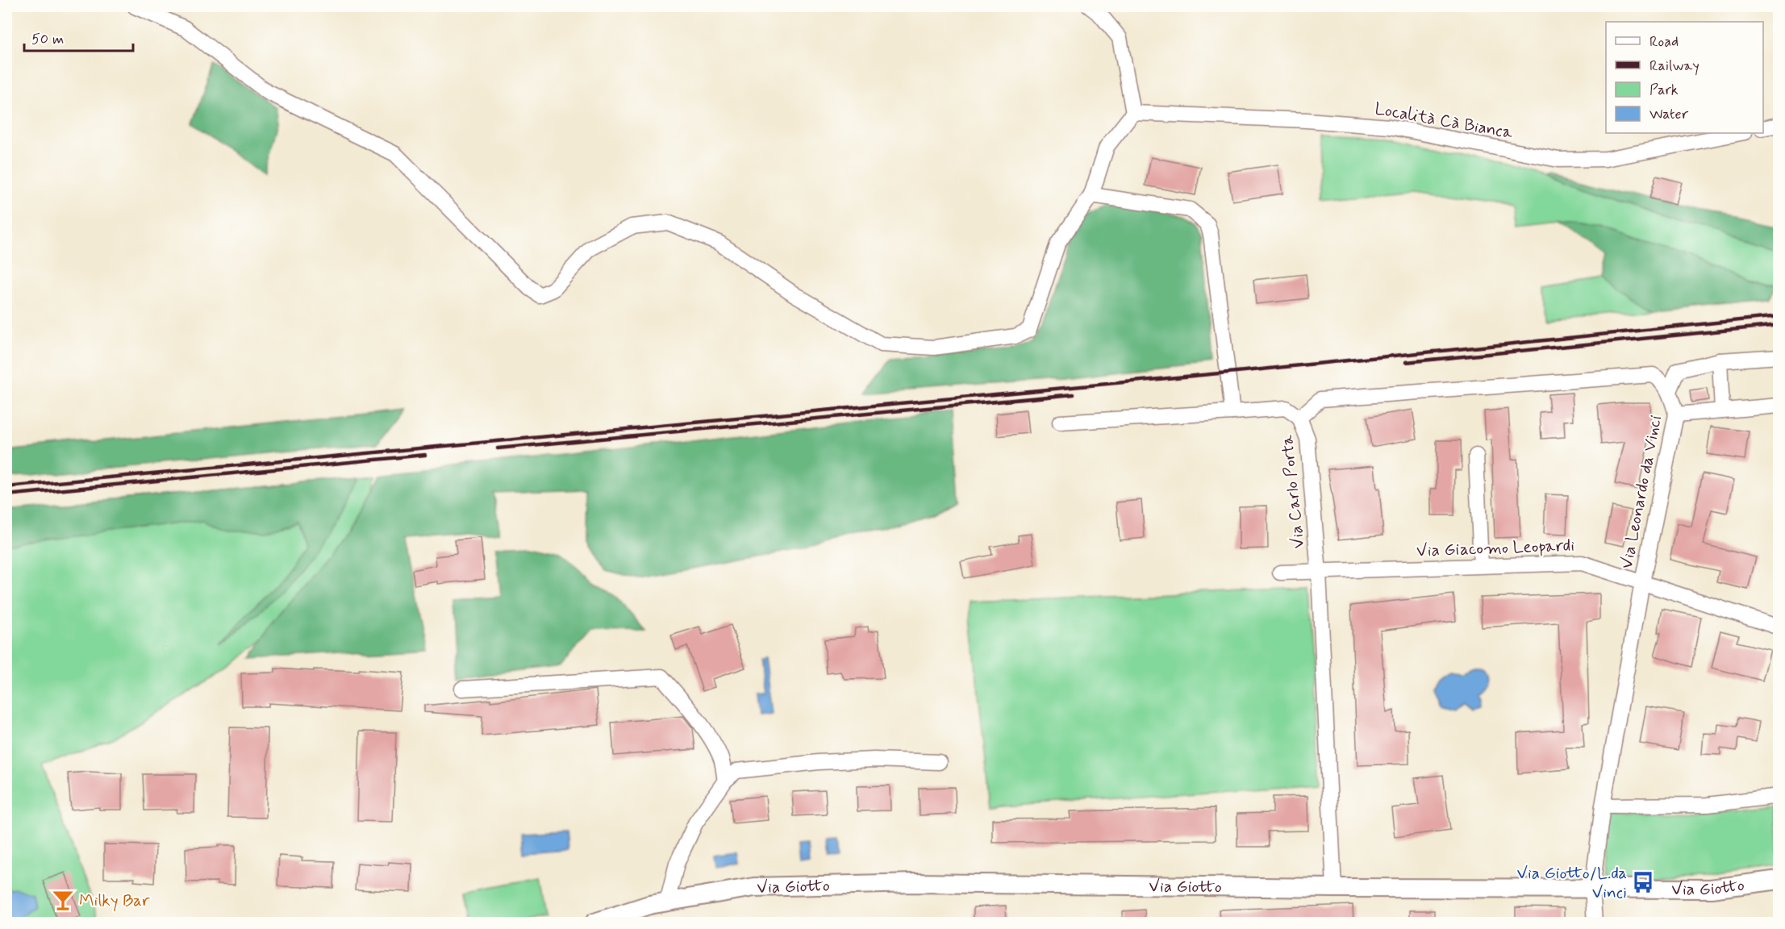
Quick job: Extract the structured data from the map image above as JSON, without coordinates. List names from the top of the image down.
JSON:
{
  "streets": {
    "street": [
      "Località Cà Bianca",
      "Via Carlo Porta",
      "Via Leonardo da Vinci",
      "Via Giacomo Leopardi",
      "Via Giotto"
    ]
  },
  "crossings": [
    ["Via Carlo Porta", "Via Giacomo Leopardi"],
    ["Via Carlo Porta", "Via Giotto"],
    ["Via Leonardo da Vinci", "Via Giacomo Leopardi"],
    ["Via Leonardo da Vinci", "Via Giotto"]
  ],
  "places": {
    "bus stop": ["Via Giotto/L.da Vinci"],
    "bar": ["Milky Bar"]
  },
  "legend": [
    "Road",
    "Railway",
    "Park",
    "Water"
  ],
  "scale_bar": "50 m"
}
